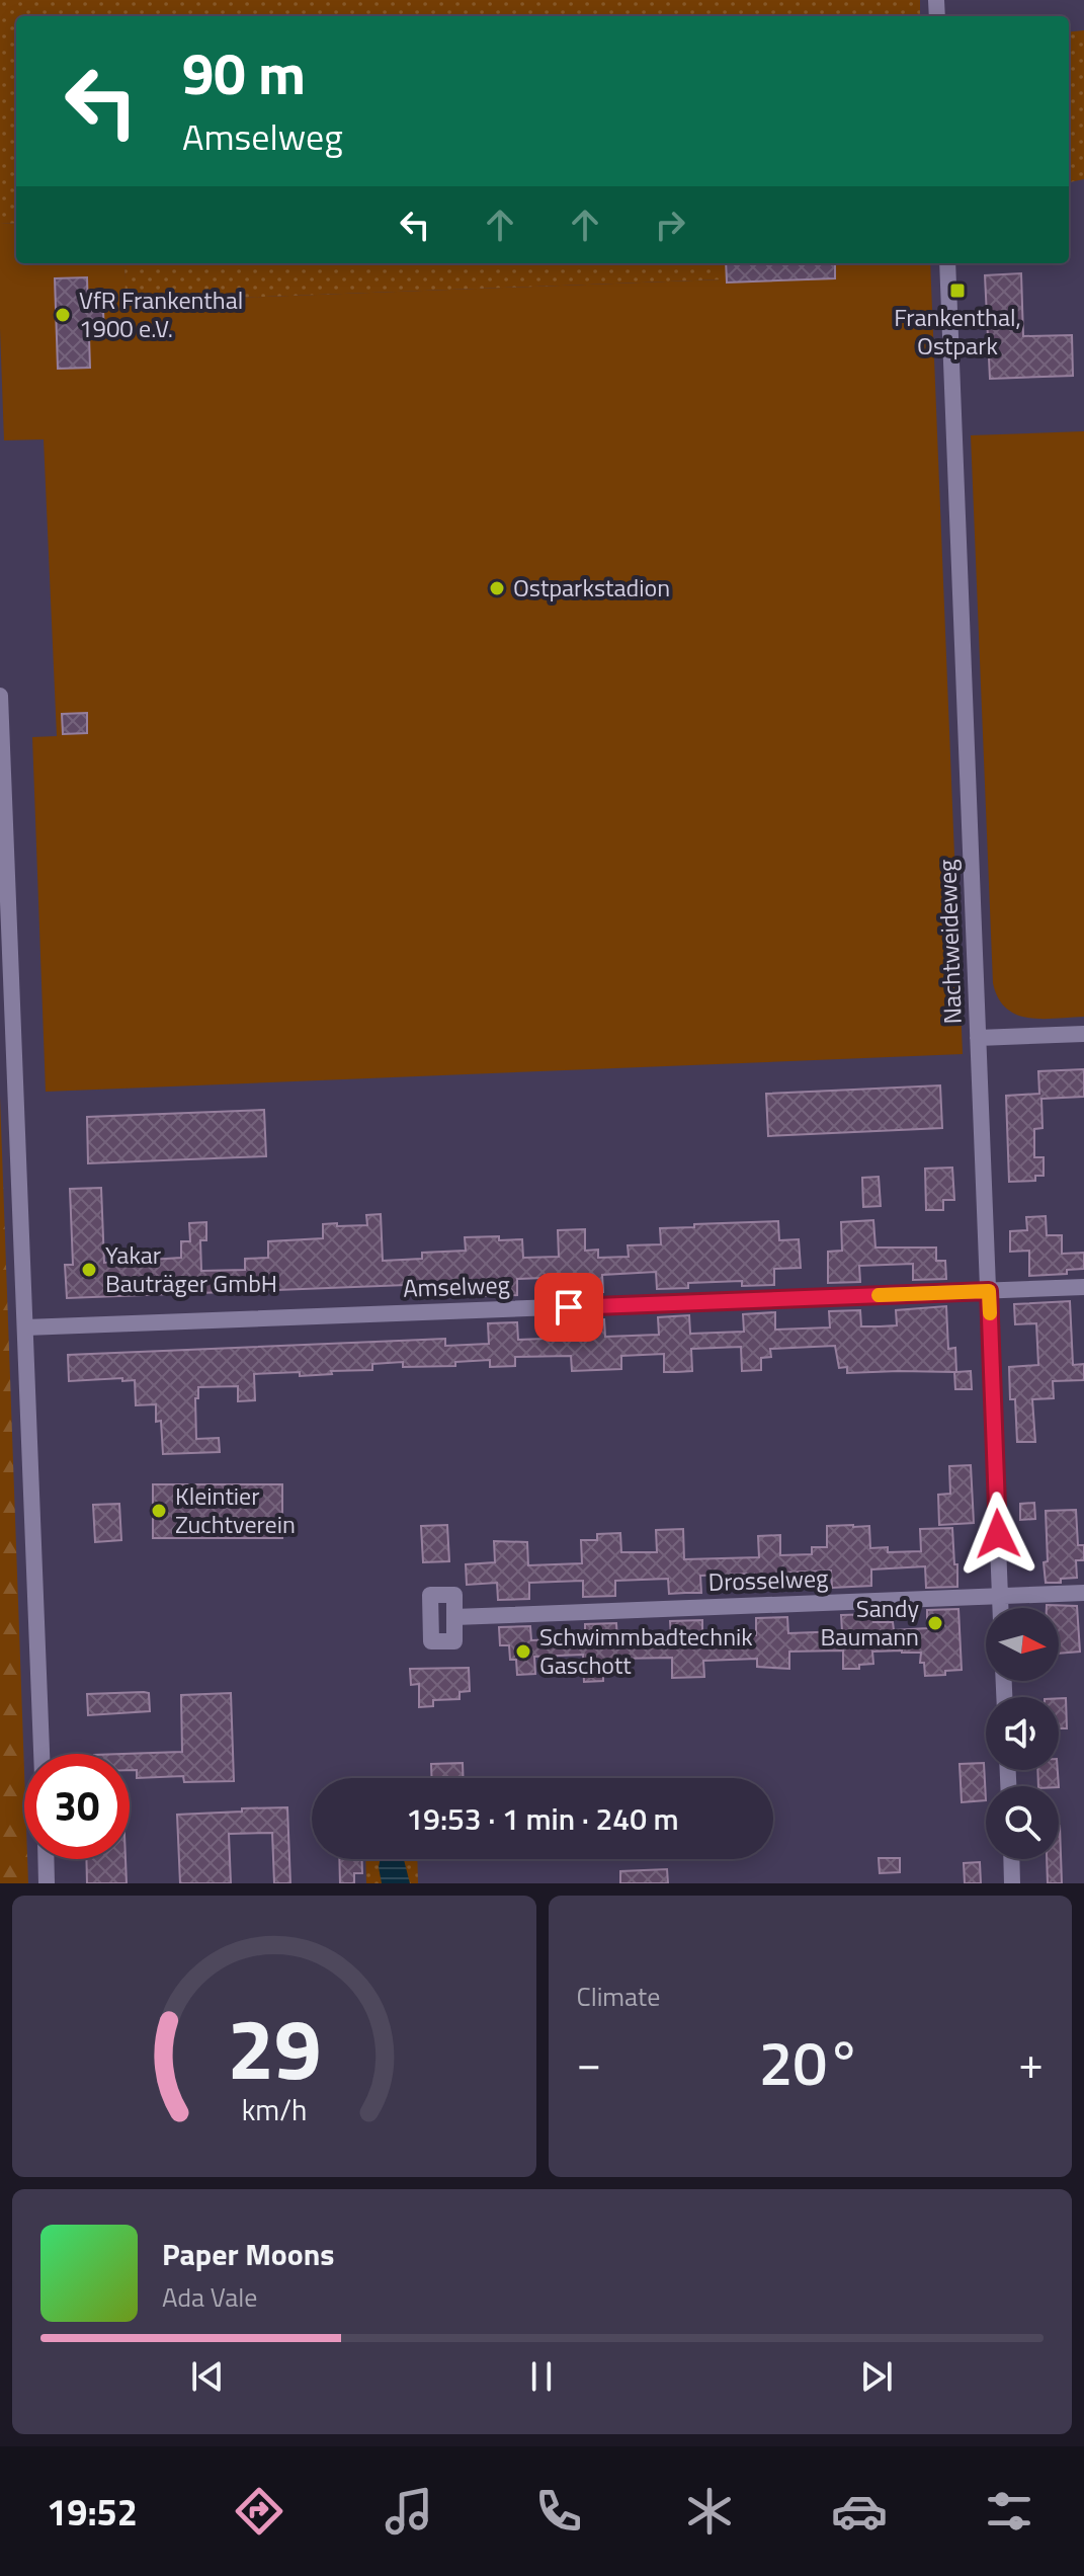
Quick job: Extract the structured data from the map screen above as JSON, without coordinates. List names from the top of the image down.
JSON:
{
  "streets": {
    "street": ["Nachtweideweg", "Amselweg", "Drosselweg"]
  },
  "crossings": [
    ["Nachtweideweg", "Amselweg"],
    ["Nachtweideweg", "Drosselweg"]
  ],
  "places": {
    "transit": ["Frankenthal, Ostpark"],
    "other": [
      "VfR Frankenthal 1900 e.V.",
      "Ostparkstadion",
      "Yakar Bauträger GmbH",
      "Kleintier Zuchtverein",
      "Sandy Baumann",
      "Schwimmbadtechnik Gaschott"
    ]
  },
  "north": "right",
  "page": {
    "turn": ["90 m", "Amselweg"],
    "limit": "30",
    "trip": "19:53 · 1 min · 240 m",
    "tile": "Climate",
    "heat": ["−", "20°", "+"],
    "song": ["Paper Moons", "Ada Vale"],
    "tabs": "19:52",
    "gauge": ["29", "km/h"]
  }
}
